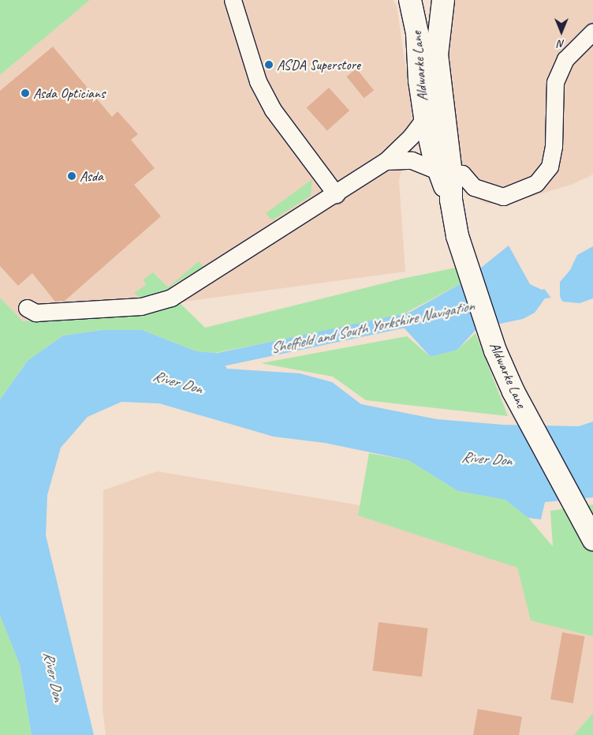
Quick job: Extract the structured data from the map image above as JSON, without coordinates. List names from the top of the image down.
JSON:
{
  "streets": {
    "main road": ["Aldwarke Lane"]
  },
  "water": ["Sheffield and South Yorkshire Navigation", "River Don"],
  "places": ["ASDA Superstore", "Asda Opticians", "Asda"],
  "north": "bottom"
}
